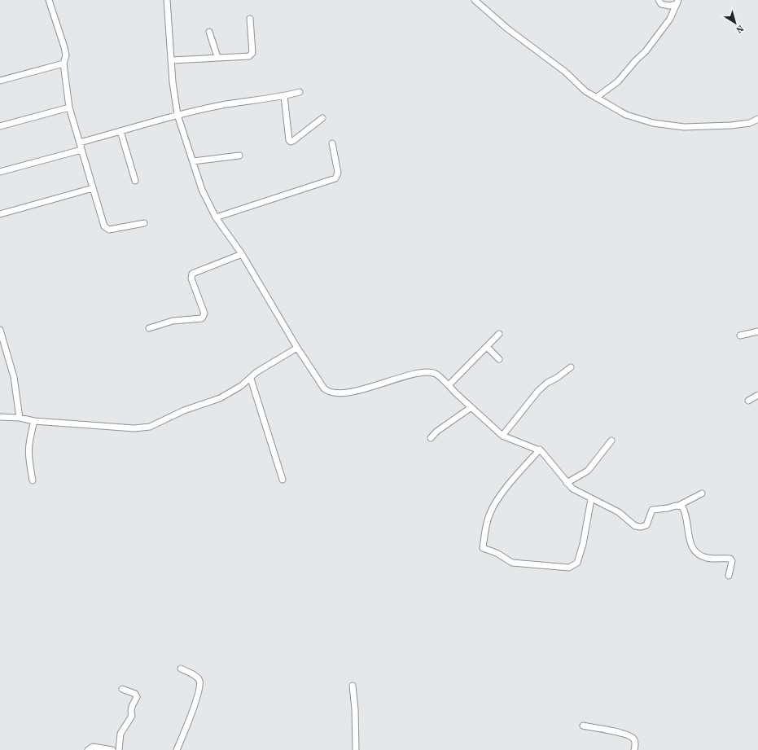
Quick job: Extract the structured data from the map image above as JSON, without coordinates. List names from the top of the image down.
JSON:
{
  "north": "bottom right"
}
